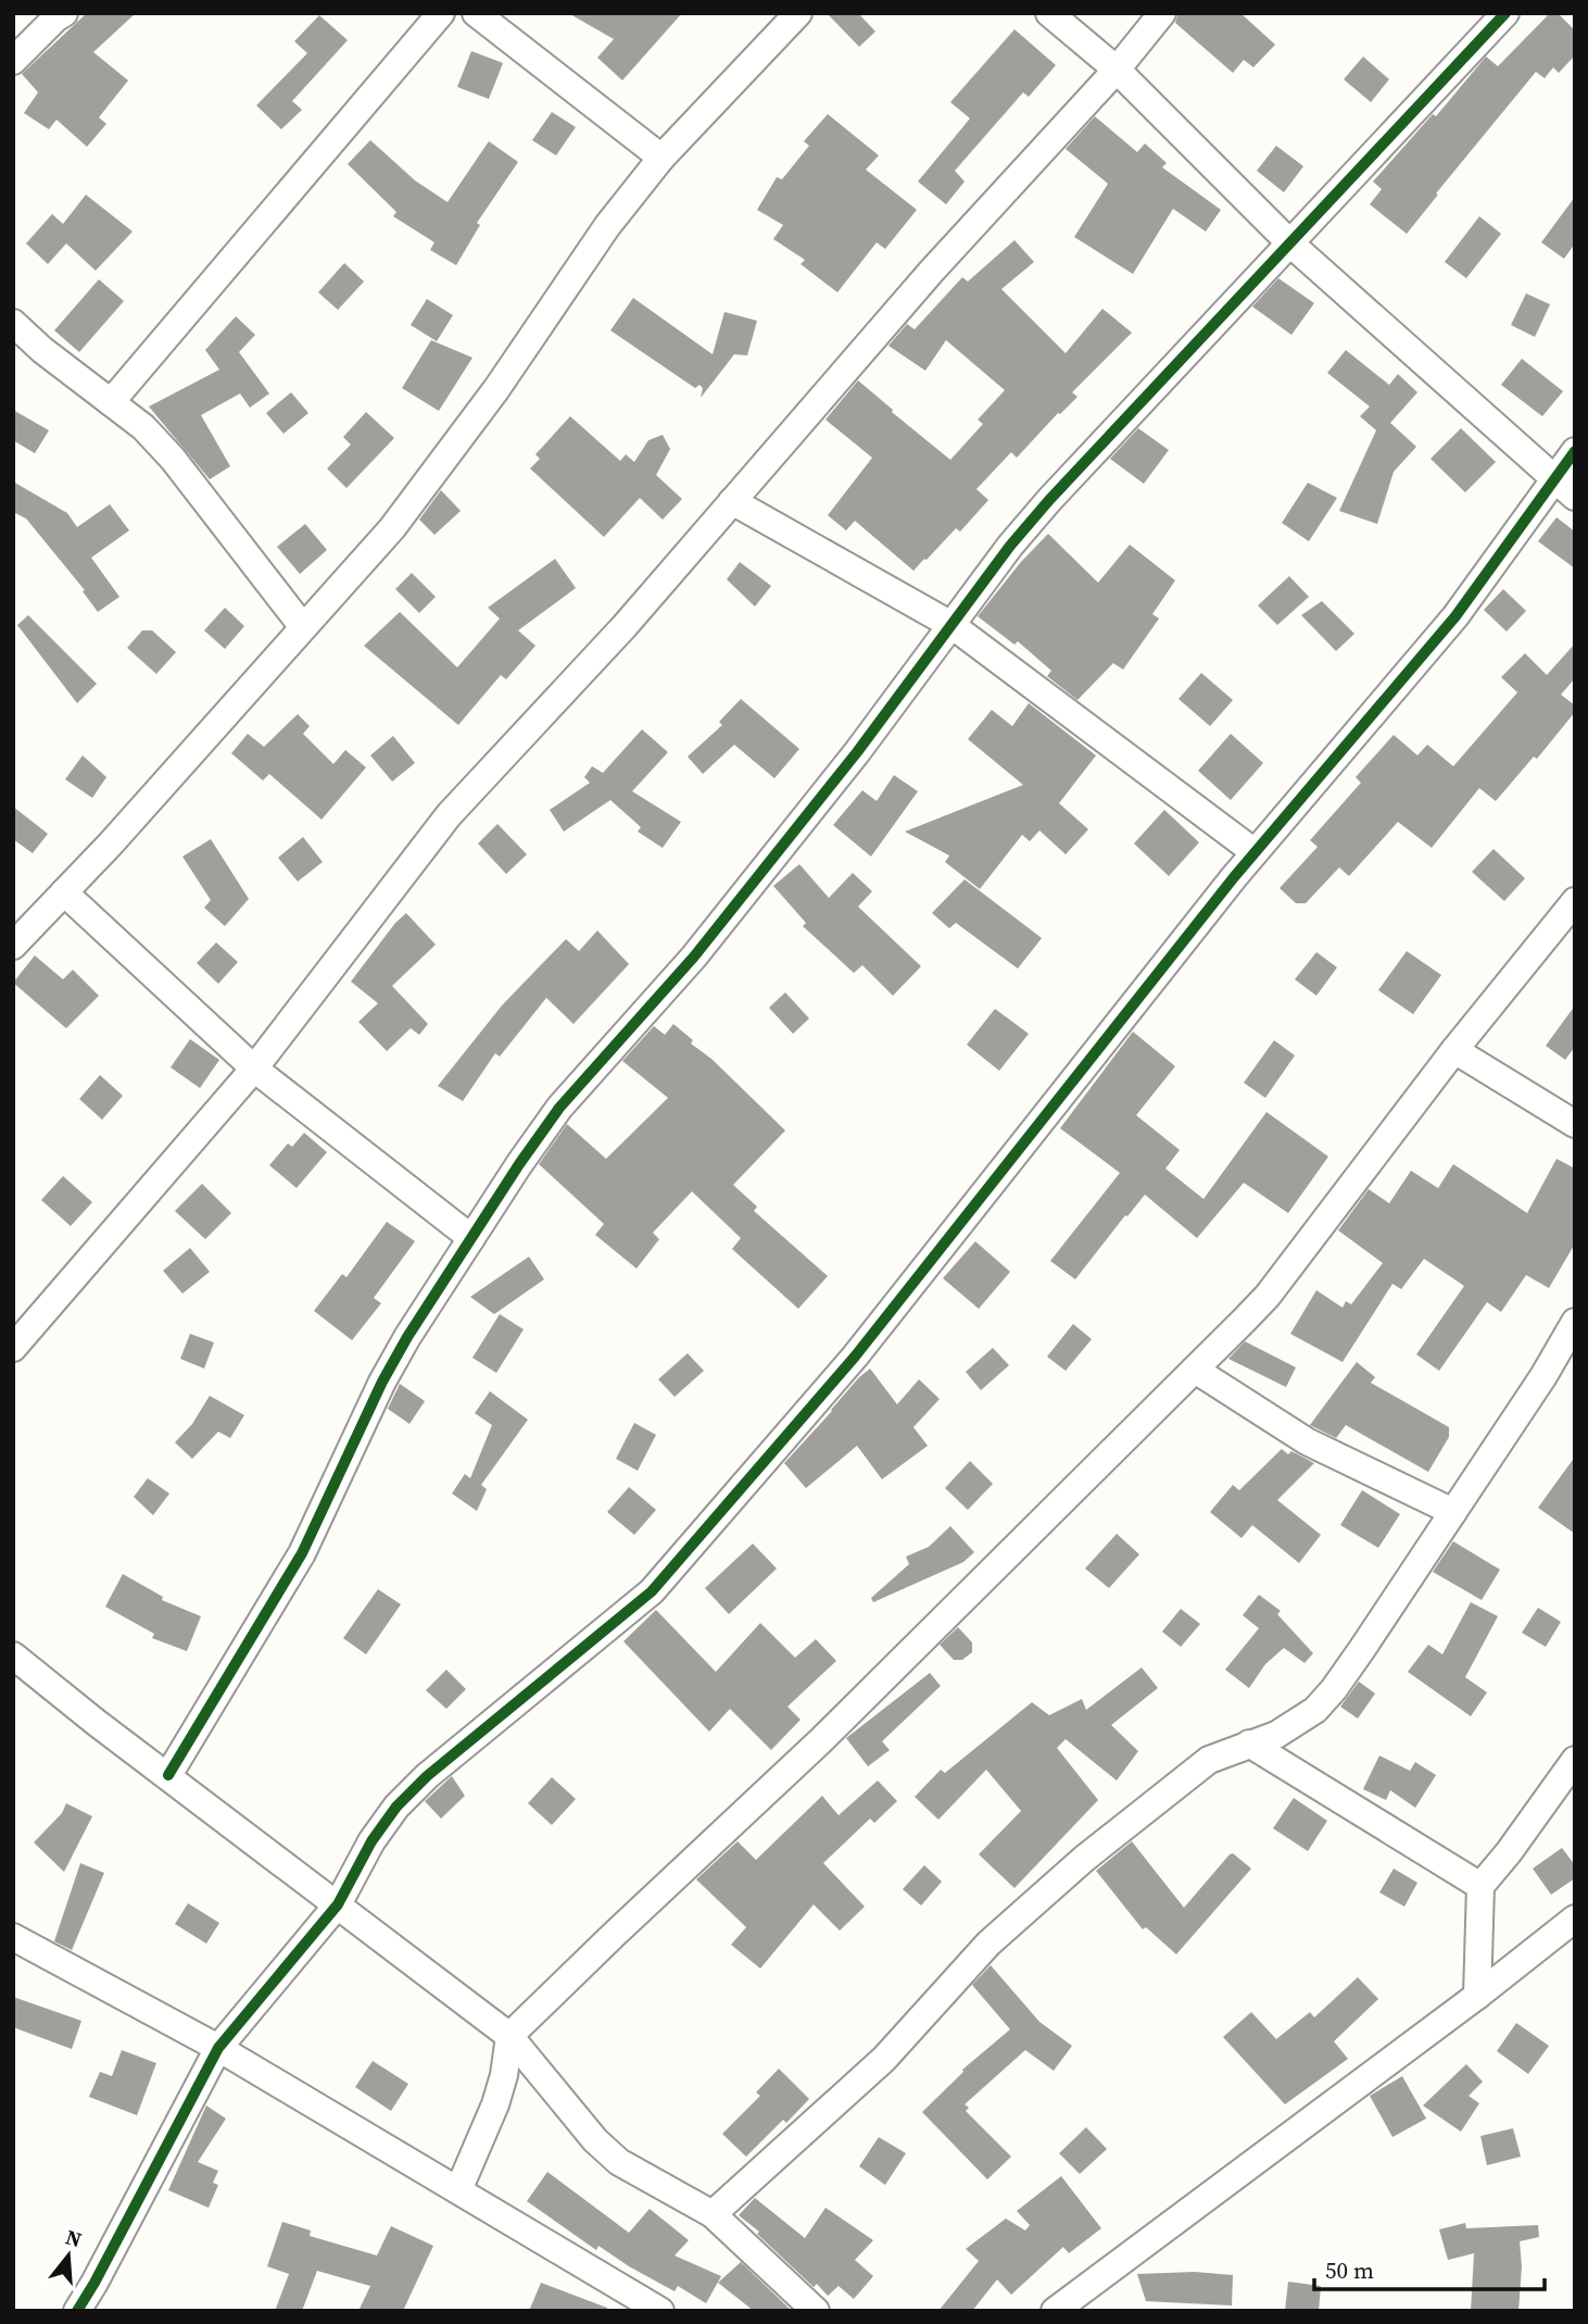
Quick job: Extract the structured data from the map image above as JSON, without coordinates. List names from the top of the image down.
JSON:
{
  "scale_bar": "50 m",
  "north": "top"
}
